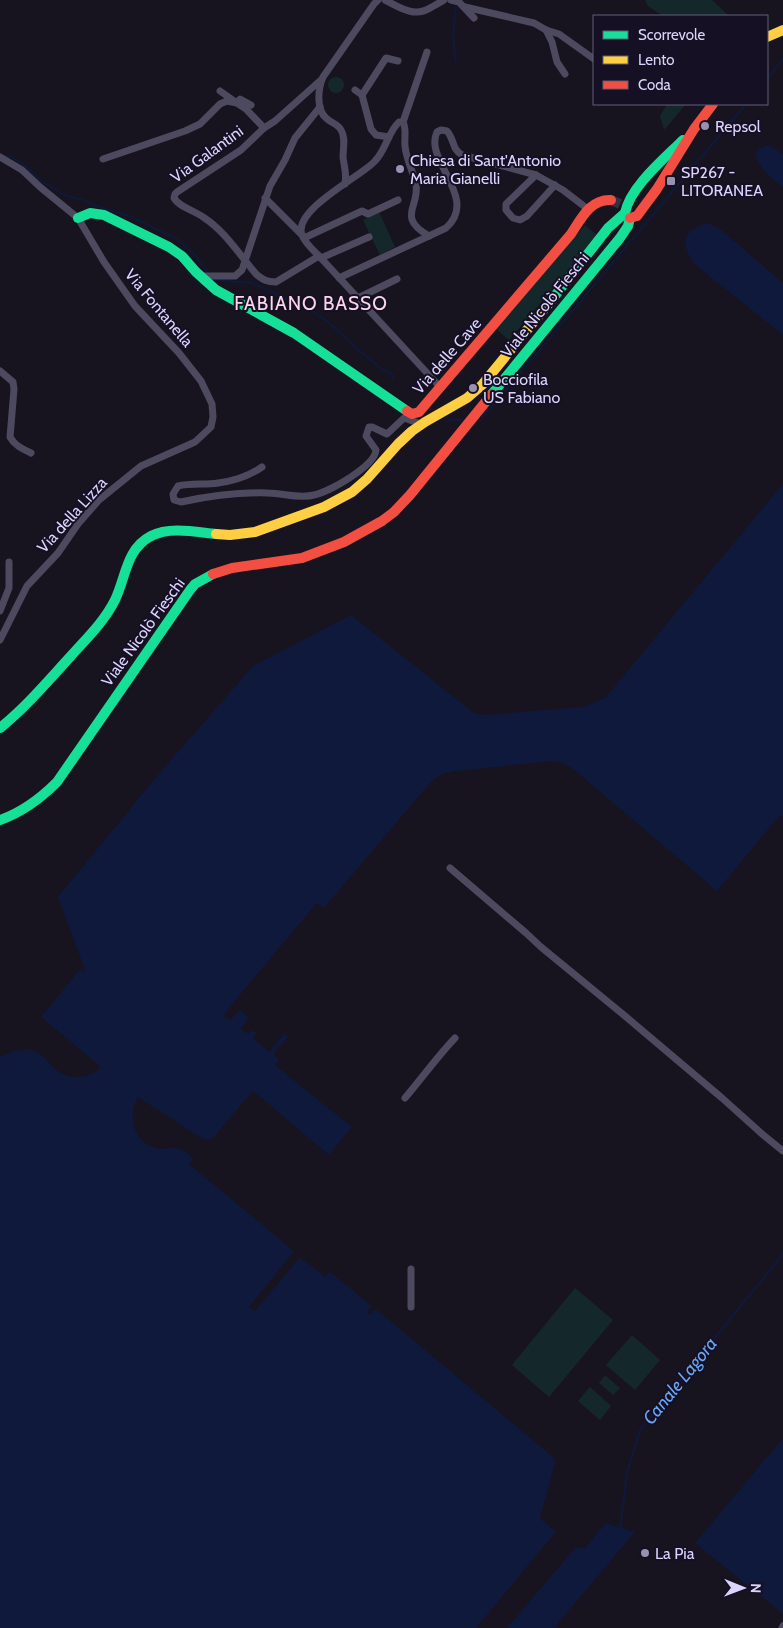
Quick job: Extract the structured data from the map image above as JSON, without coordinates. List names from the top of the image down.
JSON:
{
  "streets": {
    "main road": ["Viale Nicolò Fieschi", "Via delle Cave"],
    "street": ["Via Galantini", "Via Fontanella", "Via della Lizza"]
  },
  "crossings": [
    ["Viale Nicolò Fieschi", "Via delle Cave"],
    ["Via Fontanella", "Via delle Cave"],
    ["Via Fontanella", "Via della Lizza"]
  ],
  "districts": ["FABIANO BASSO"],
  "water": ["Canale Lagora"],
  "places": {
    "other": [
      "Repsol",
      "Chiesa di Sant'Antonio Maria Gianelli",
      "Bocciofila US Fabiano",
      "La Pia"
    ],
    "transit": ["SP267 - LITORANEA"]
  },
  "legend": ["Scorrevole", "Lento", "Coda"],
  "north": "right"
}
